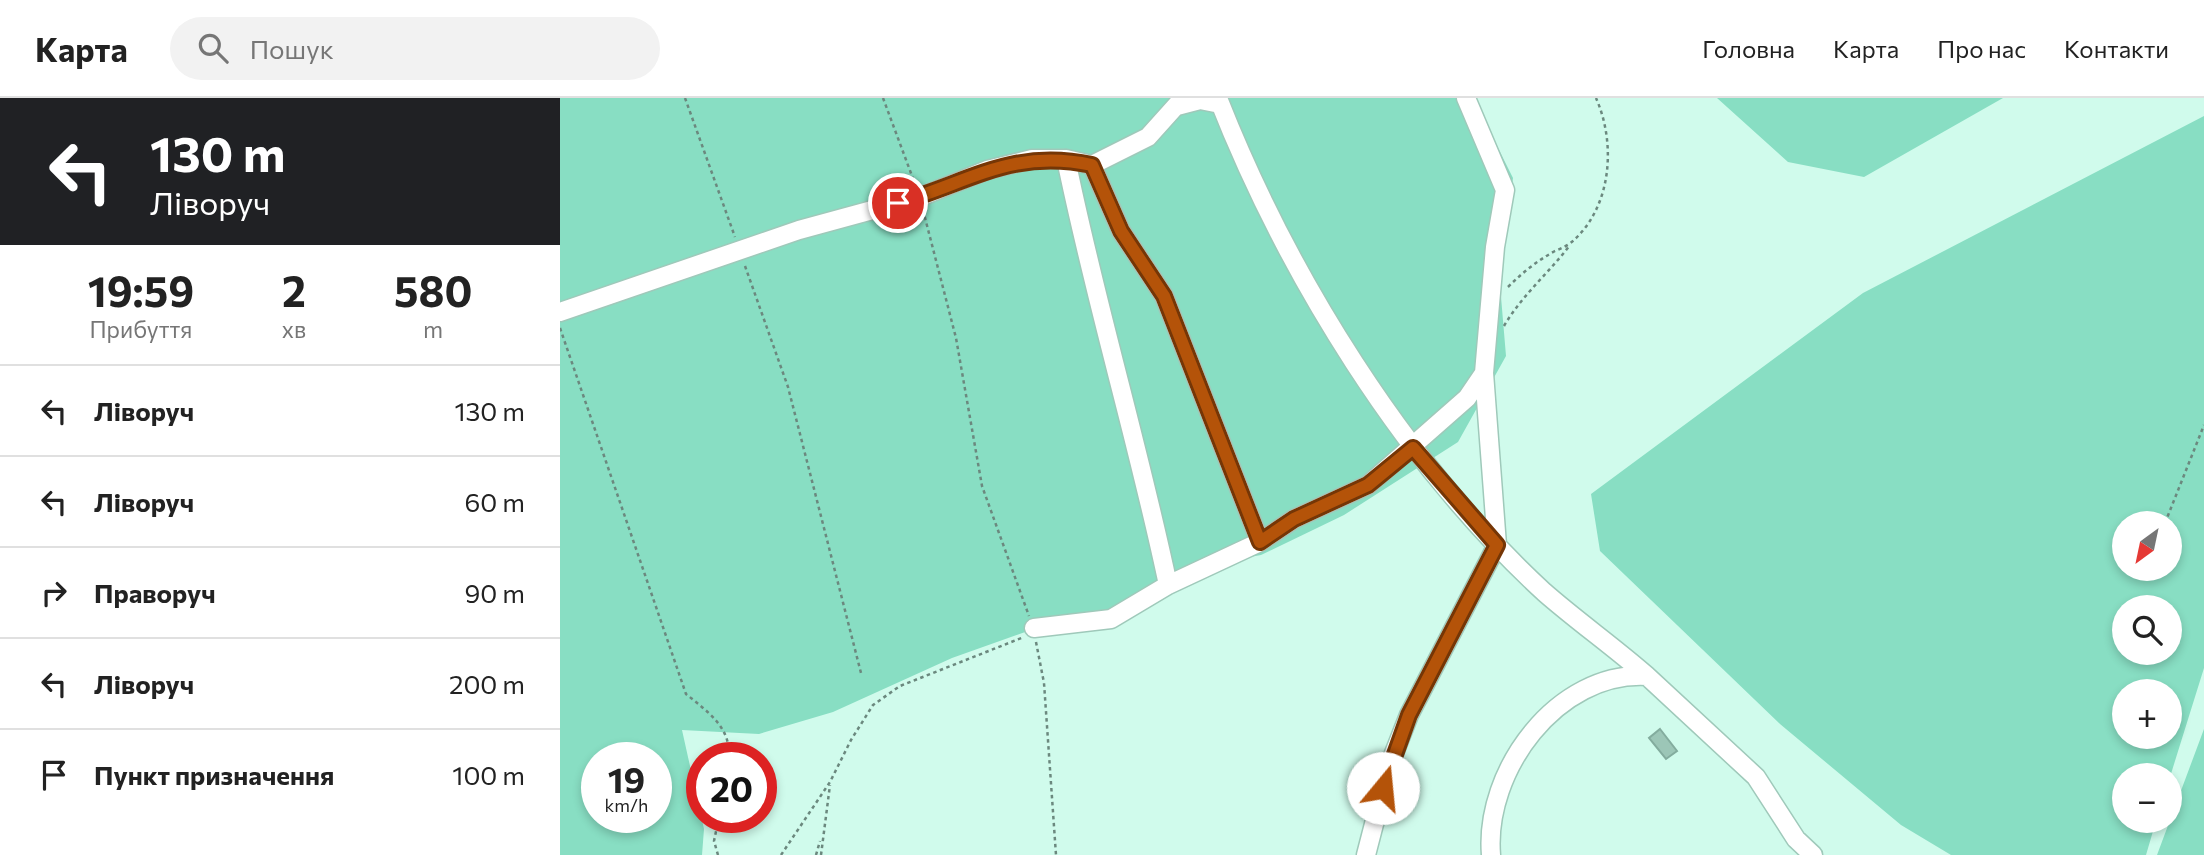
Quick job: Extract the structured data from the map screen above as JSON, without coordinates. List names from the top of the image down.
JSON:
{
  "north": "bottom left",
  "page": {
    "header": "Карта",
    "search": "Пошук",
    "nav": [
      "Головна",
      "Карта",
      "Про нас",
      "Контакти"
    ],
    "turn": ["130 m", "Ліворуч"],
    "eta": [
      "19:59",
      "Прибуття",
      "2",
      "хв",
      "580",
      "m"
    ],
    "list": [
      {
        "name": "Ліворуч",
        "value": "130 m"
      },
      {
        "name": "Ліворуч",
        "value": "60 m"
      },
      {
        "name": "Праворуч",
        "value": "90 m"
      },
      {
        "name": "Ліворуч",
        "value": "200 m"
      },
      {
        "name": "Пункт призначення",
        "value": "100 m"
      }
    ],
    "map_buttons": ["+", "−"],
    "speed": "19 km/h",
    "limit": "20"
  }
}
